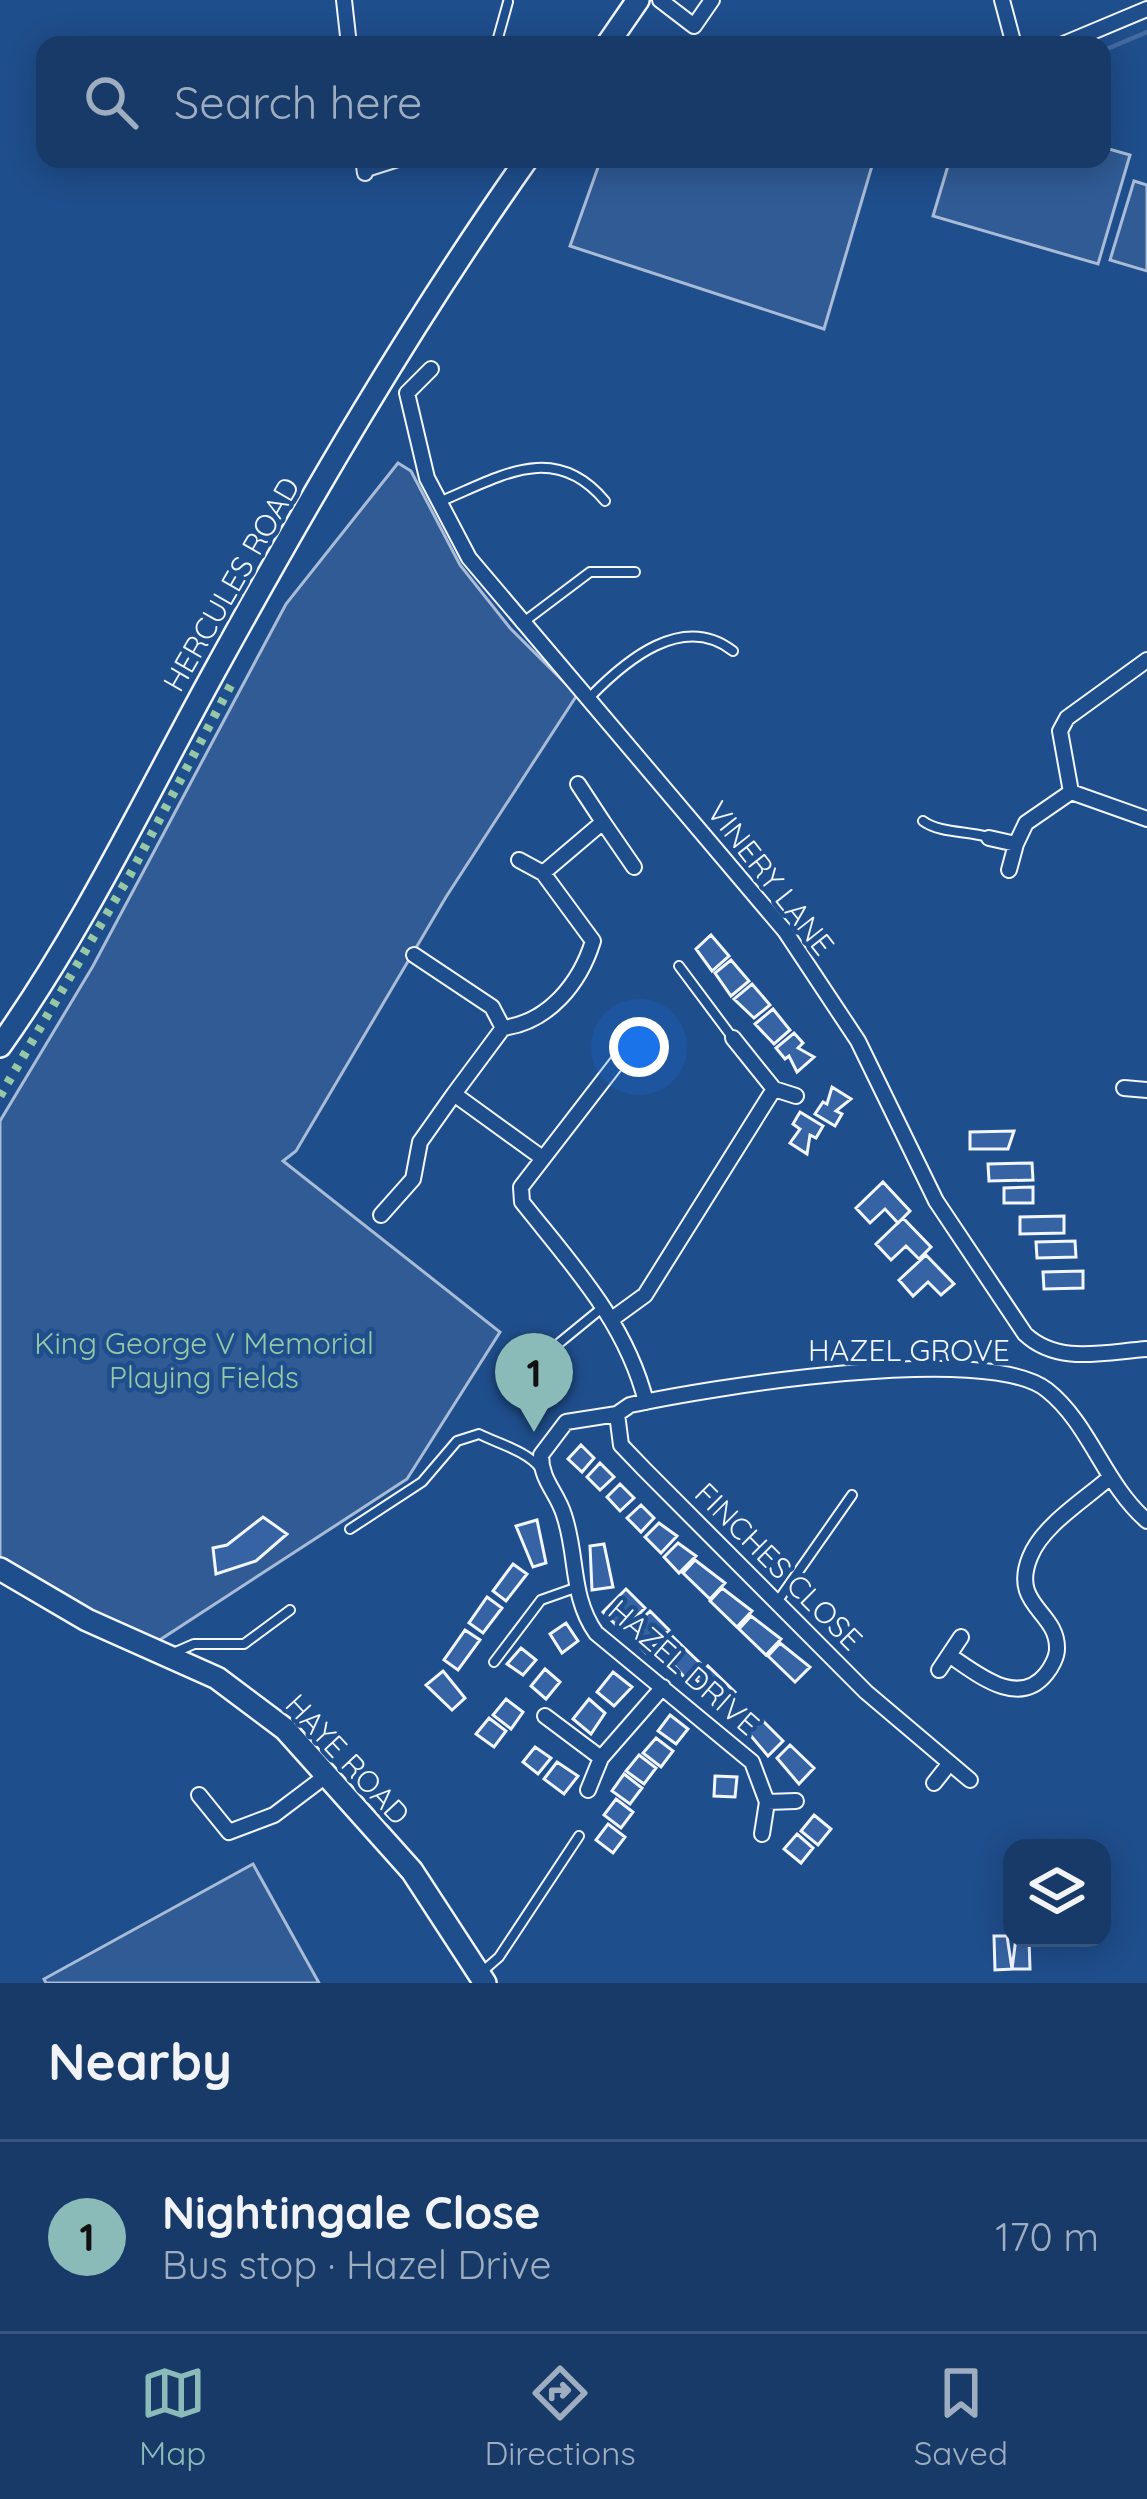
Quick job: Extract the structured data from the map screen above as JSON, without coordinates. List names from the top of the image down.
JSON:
{
  "streets": {
    "street": [
      "HERCULES ROAD",
      "VINERY LANE",
      "HAZEL GROVE",
      "FINCHES CLOSE",
      "HAZEL DRIVE",
      "HAYE ROAD"
    ]
  },
  "parks": ["King George V Memorial Playing Fields"],
  "page": {
    "search": "Search here",
    "pins": "1",
    "heading": "Nearby",
    "list": [
      {
        "mark": "1",
        "name": "Nightingale Close",
        "note": "Bus stop · Hazel Drive",
        "value": "170 m"
      }
    ],
    "nav": ["Map", "Directions", "Saved"]
  }
}
